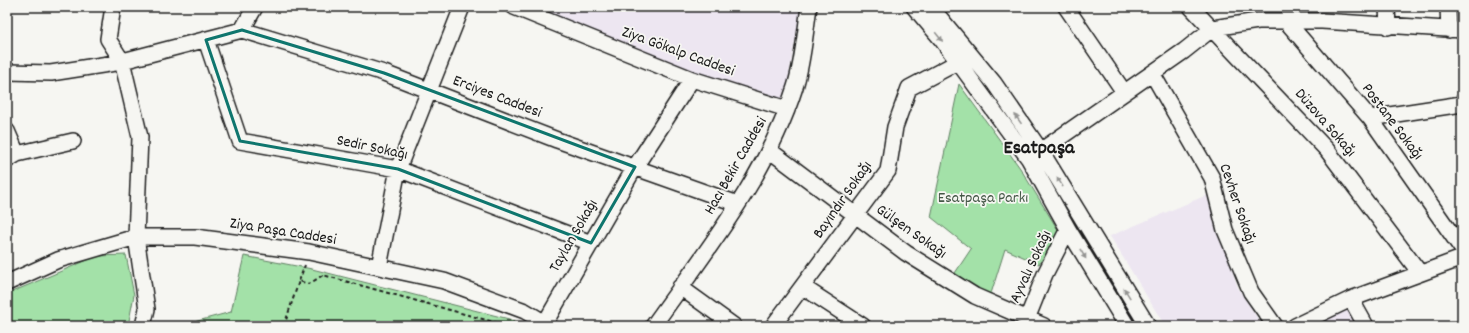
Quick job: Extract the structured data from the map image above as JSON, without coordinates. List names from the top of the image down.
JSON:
{
  "streets": {
    "street": [
      "Ziya Gökalp Caddesi",
      "Erciyes Caddesi",
      "Postane Sokağı",
      "Düzova Sokağı",
      "Sedir Sokağı",
      "Hacı Bekir Caddesi",
      "Bayındır Sokağı",
      "Cevher Sokağı",
      "Ziya Paşa Caddesi",
      "Gülşen Sokağı",
      "Taylan Sokağı",
      "Ayvalı Sokağı"
    ]
  },
  "crossings": [
    ["Ziya Gökalp Caddesi", "Hacı Bekir Caddesi"],
    ["Ziya Gökalp Caddesi", "Taylan Sokağı"],
    ["Erciyes Caddesi", "Hacı Bekir Caddesi"],
    ["Erciyes Caddesi", "Taylan Sokağı"],
    ["Sedir Sokağı", "Taylan Sokağı"],
    ["Hacı Bekir Caddesi", "Gülşen Sokağı"],
    ["Bayındır Sokağı", "Gülşen Sokağı"],
    ["Ziya Paşa Caddesi", "Taylan Sokağı"],
    ["Gülşen Sokağı", "Ayvalı Sokağı"]
  ],
  "districts": ["Esatpaşa"],
  "parks": ["Esatpaşa Parkı"]
}
